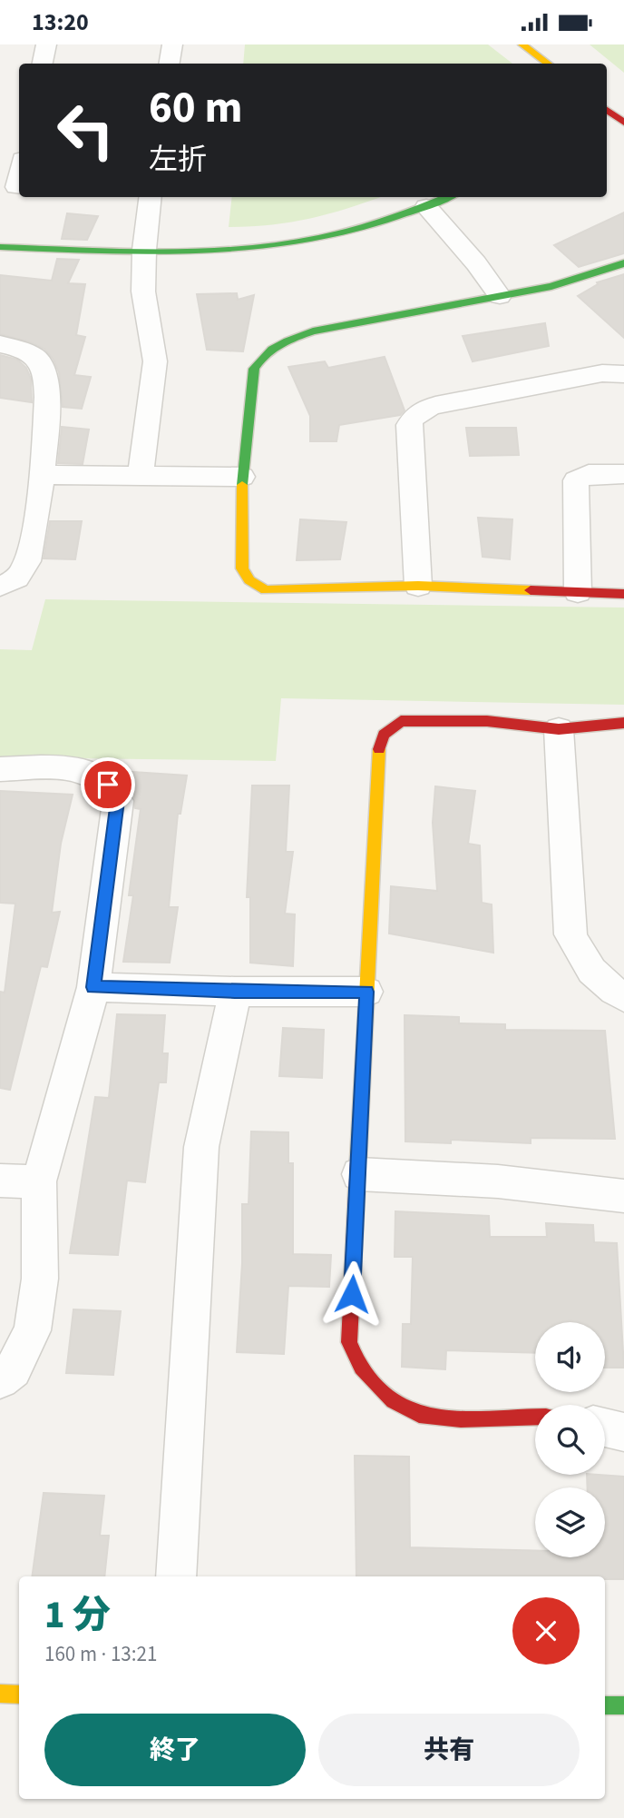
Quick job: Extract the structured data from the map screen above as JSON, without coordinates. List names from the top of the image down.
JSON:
{
  "page": {
    "status": "13:20",
    "turn": ["60 m", "左折"],
    "heading": ["1 分", "160 m · 13:21"],
    "buttons": ["終了", "共有"]
  }
}
